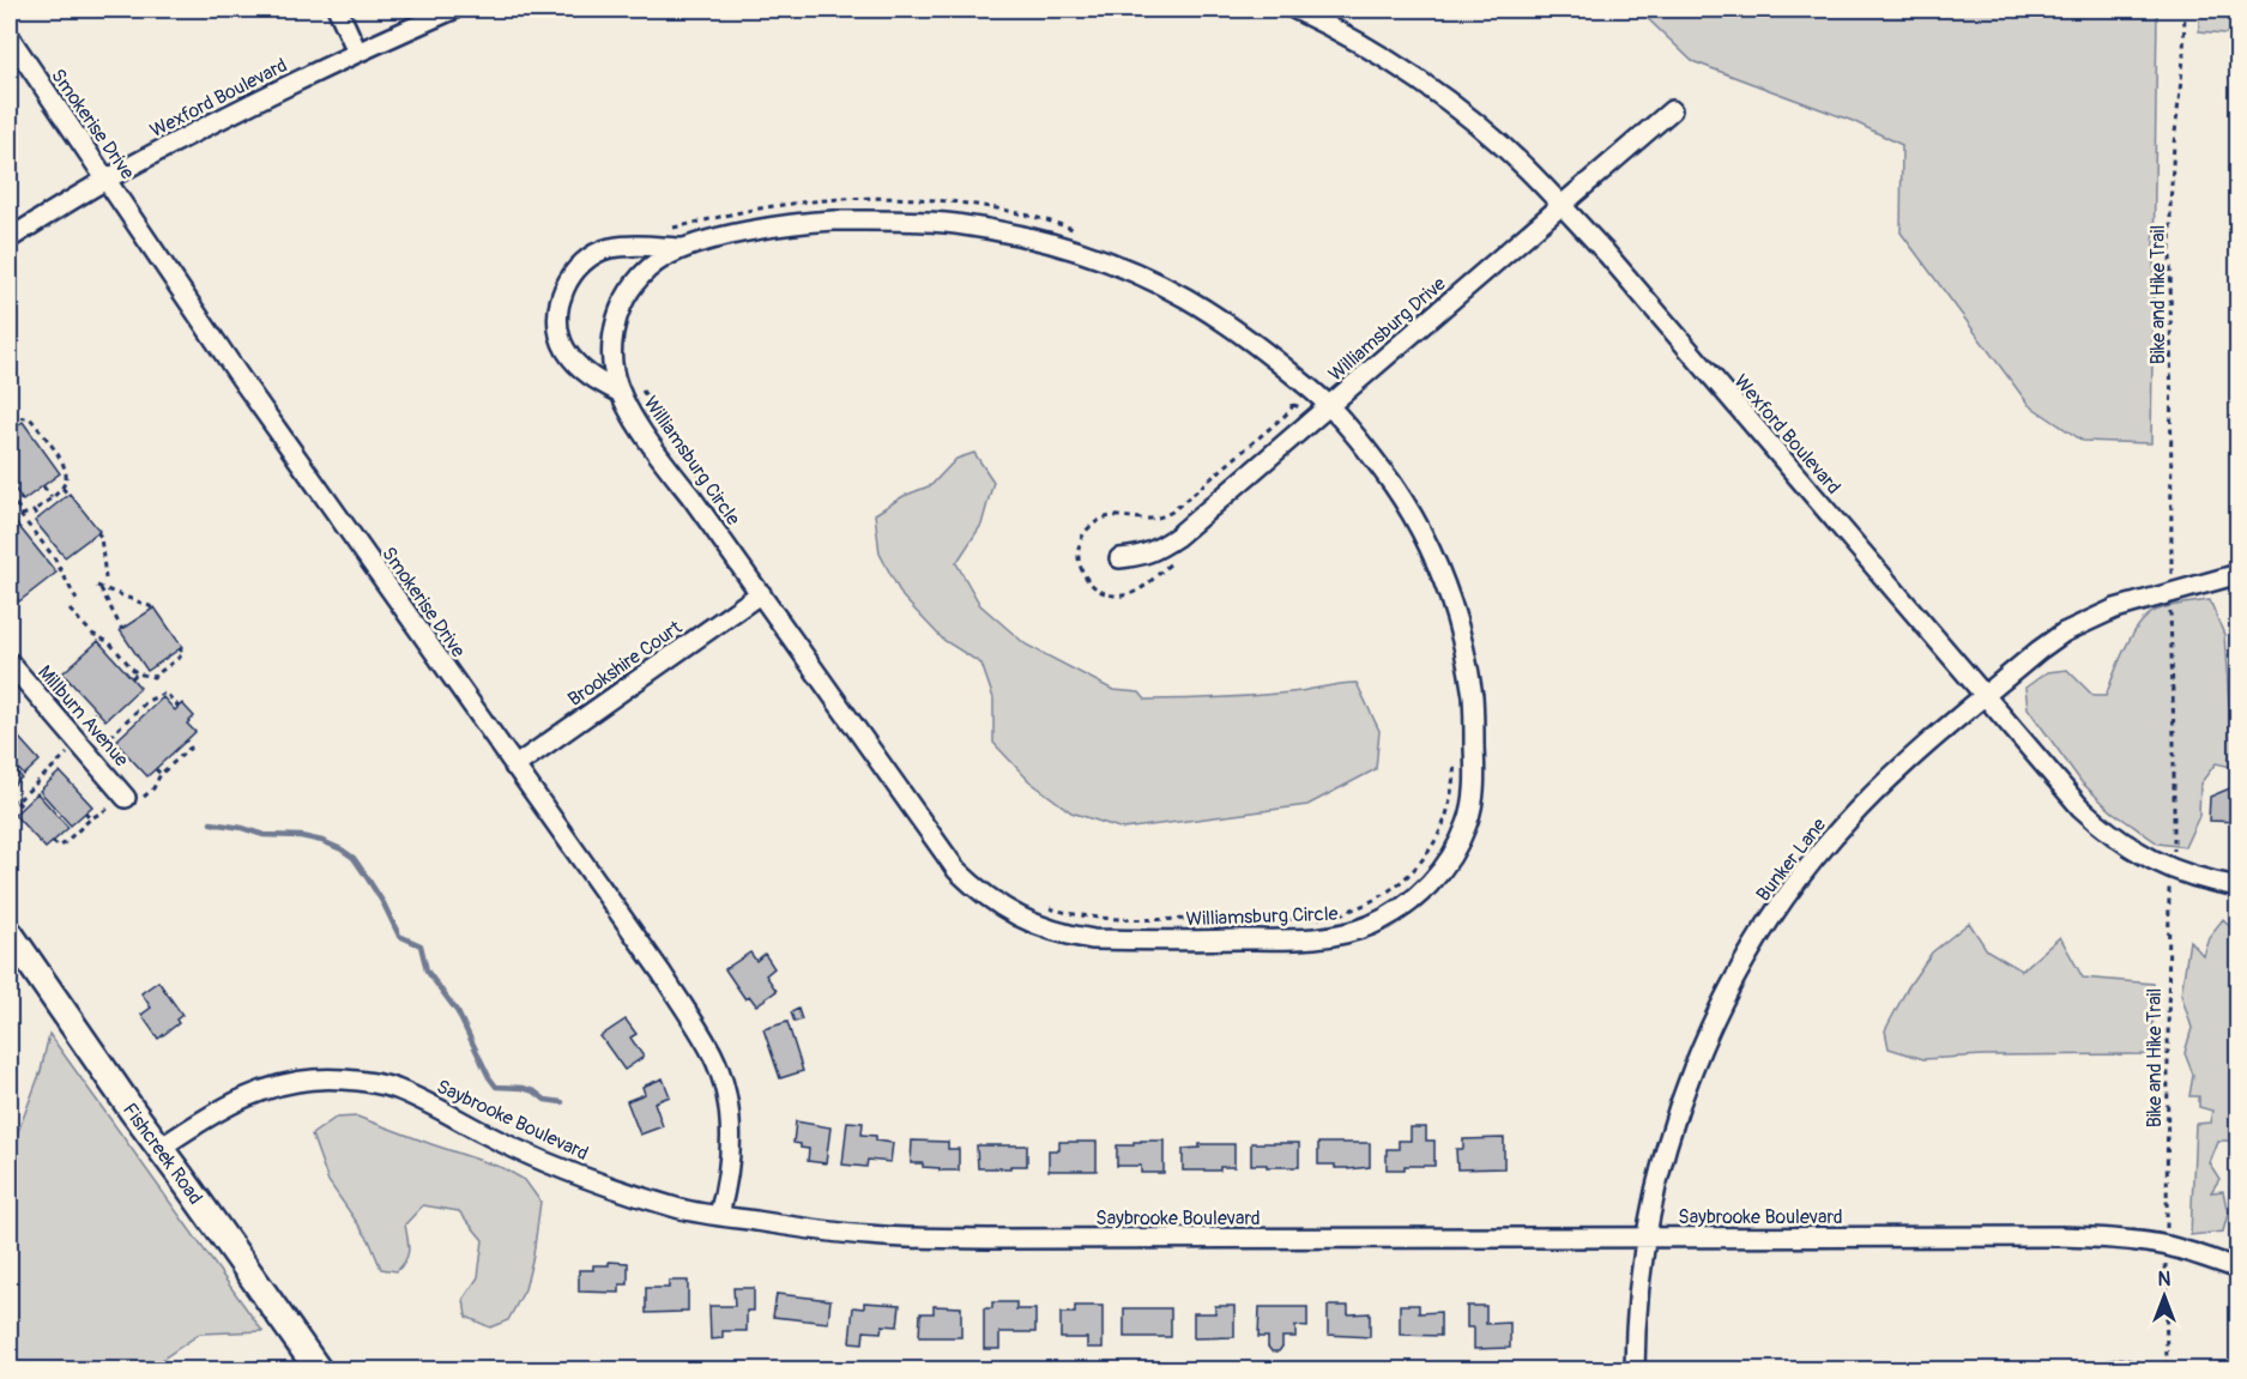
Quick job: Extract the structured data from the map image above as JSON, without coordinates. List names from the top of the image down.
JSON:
{
  "streets": {
    "main road": ["Fishcreek Road"],
    "street": [
      "Wexford Boulevard",
      "Smokerise Drive",
      "Williamsburg Drive",
      "Williamsburg Circle",
      "Brookshire Court",
      "Millburn Avenue",
      "Bunker Lane",
      "Saybrooke Boulevard"
    ],
    "path": ["Bike and Hike Trail"]
  },
  "crossings": [
    ["Wexford Boulevard", "Smokerise Drive"],
    ["Wexford Boulevard", "Williamsburg Drive"],
    ["Wexford Boulevard", "Bunker Lane"],
    ["Smokerise Drive", "Brookshire Court"],
    ["Smokerise Drive", "Saybrooke Boulevard"],
    ["Williamsburg Drive", "Williamsburg Circle"],
    ["Williamsburg Circle", "Brookshire Court"],
    ["Bunker Lane", "Saybrooke Boulevard"],
    ["Saybrooke Boulevard", "Fishcreek Road"]
  ],
  "north": "top"
}
